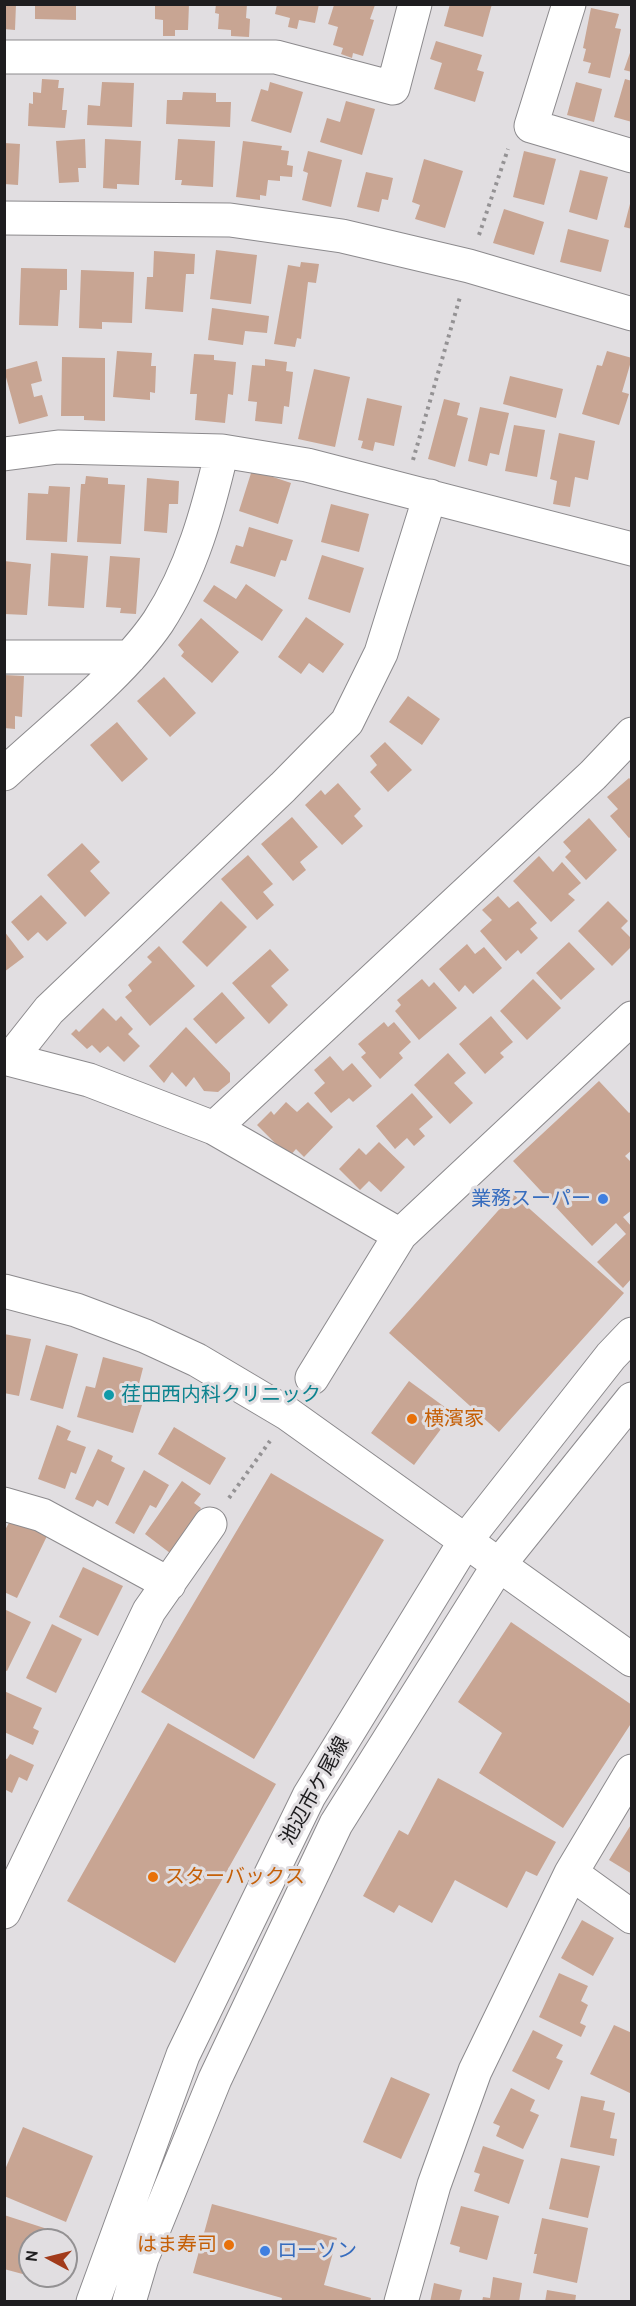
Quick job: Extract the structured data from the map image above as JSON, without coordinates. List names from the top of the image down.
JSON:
{
  "streets": {
    "street": ["池辺市ケ尾線"]
  },
  "places": [
    "業務スーパー",
    "荏田西内科クリニック",
    "横濱家",
    "スターバックス",
    "はま寿司",
    "ローソン"
  ],
  "north": "left"
}
